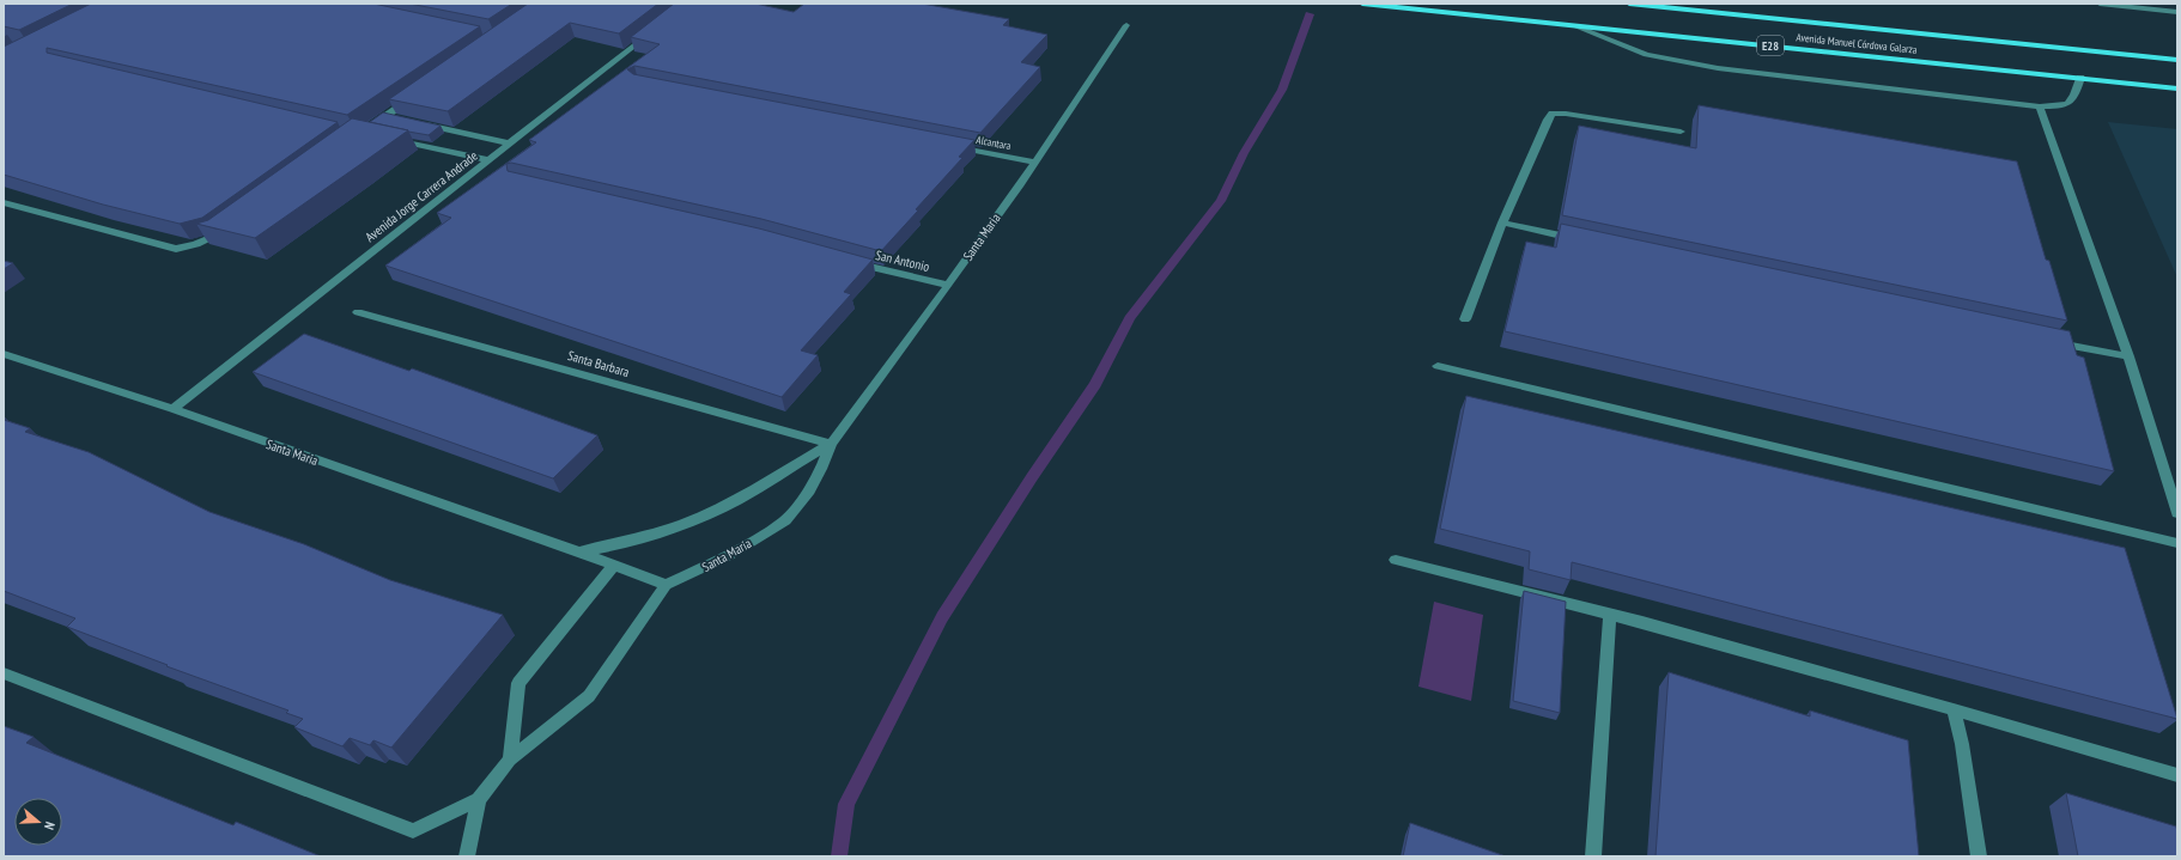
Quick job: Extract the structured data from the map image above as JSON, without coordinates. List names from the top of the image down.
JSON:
{
  "streets": {
    "main road": ["Avenida Manuel Córdova Galarza", "E28"],
    "street": [
      "Alcantara",
      "Avenida Jorge Carrera Andrade",
      "Santa Maria",
      "San Antonio",
      "Santa Barbara"
    ]
  },
  "crossings": [
    ["Alcantara", "Santa Maria"],
    ["Avenida Jorge Carrera Andrade", "Santa Maria"],
    ["Santa Maria", "San Antonio"],
    ["Santa Maria", "Santa Barbara"]
  ],
  "north": "right"
}
